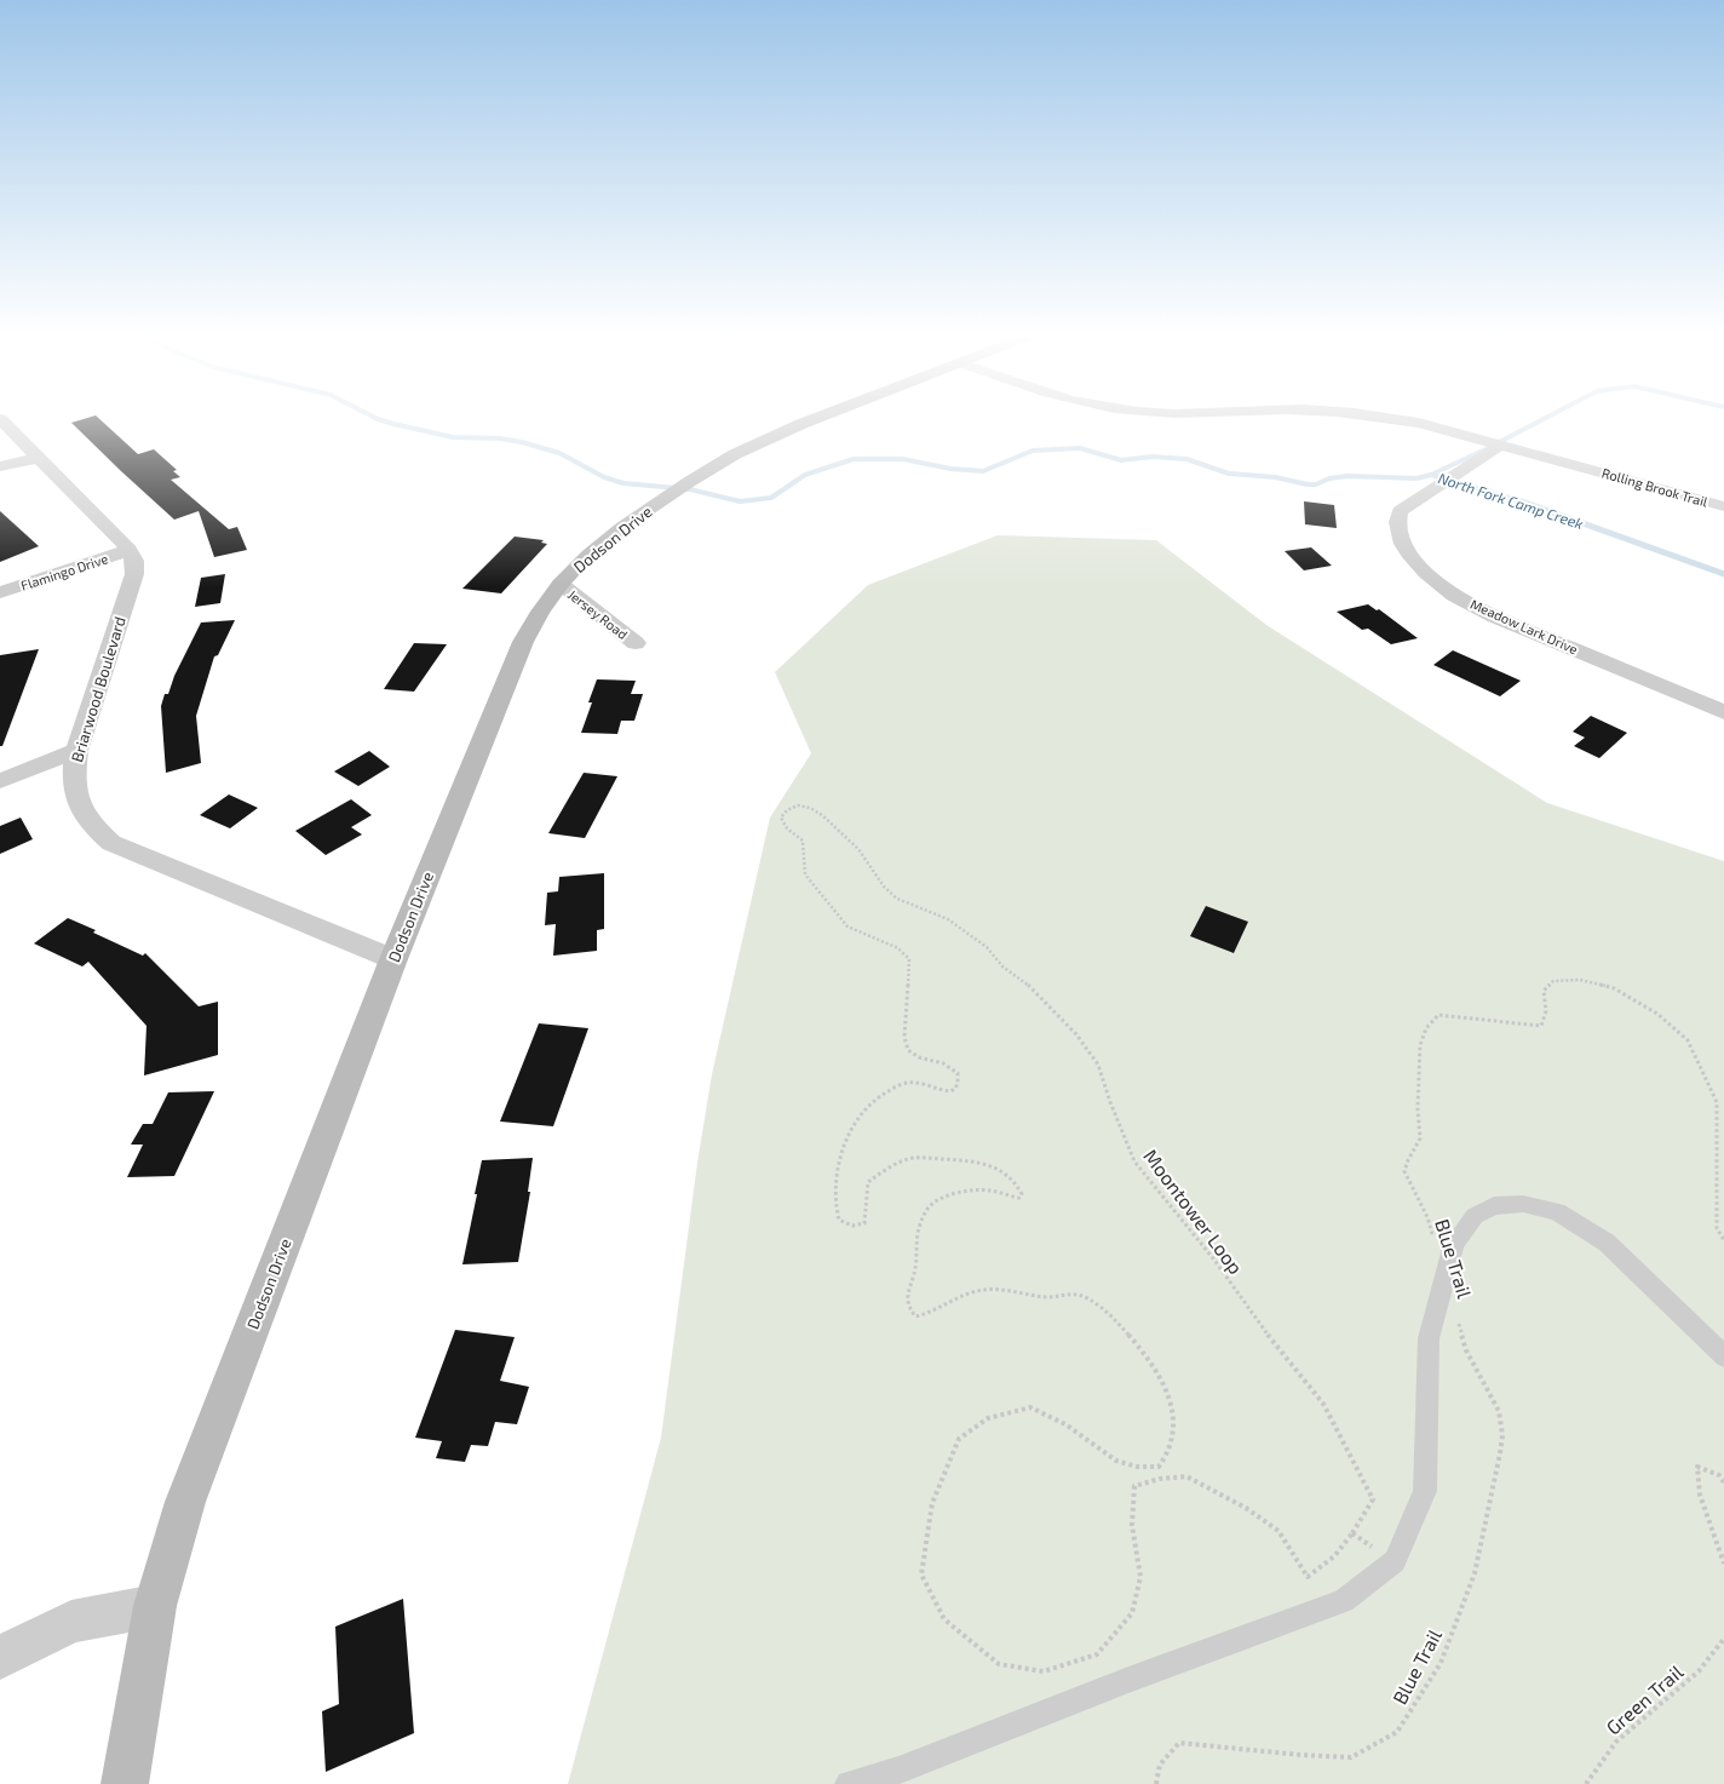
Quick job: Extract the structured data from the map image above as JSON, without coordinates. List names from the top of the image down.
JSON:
{
  "streets": {
    "street": [
      "Rolling Brook Trail",
      "Dodson Drive",
      "Flamingo Drive",
      "Jersey Road",
      "Meadow Lark Drive",
      "Briarwood Boulevard"
    ],
    "path": ["Moontower Loop", "Blue Trail", "Green Trail"]
  },
  "crossings": [
    ["Rolling Brook Trail", "Meadow Lark Drive"],
    ["Dodson Drive", "Jersey Road"],
    ["Dodson Drive", "Briarwood Boulevard"],
    ["Flamingo Drive", "Briarwood Boulevard"]
  ],
  "water": ["North Fork Camp Creek"]
}
